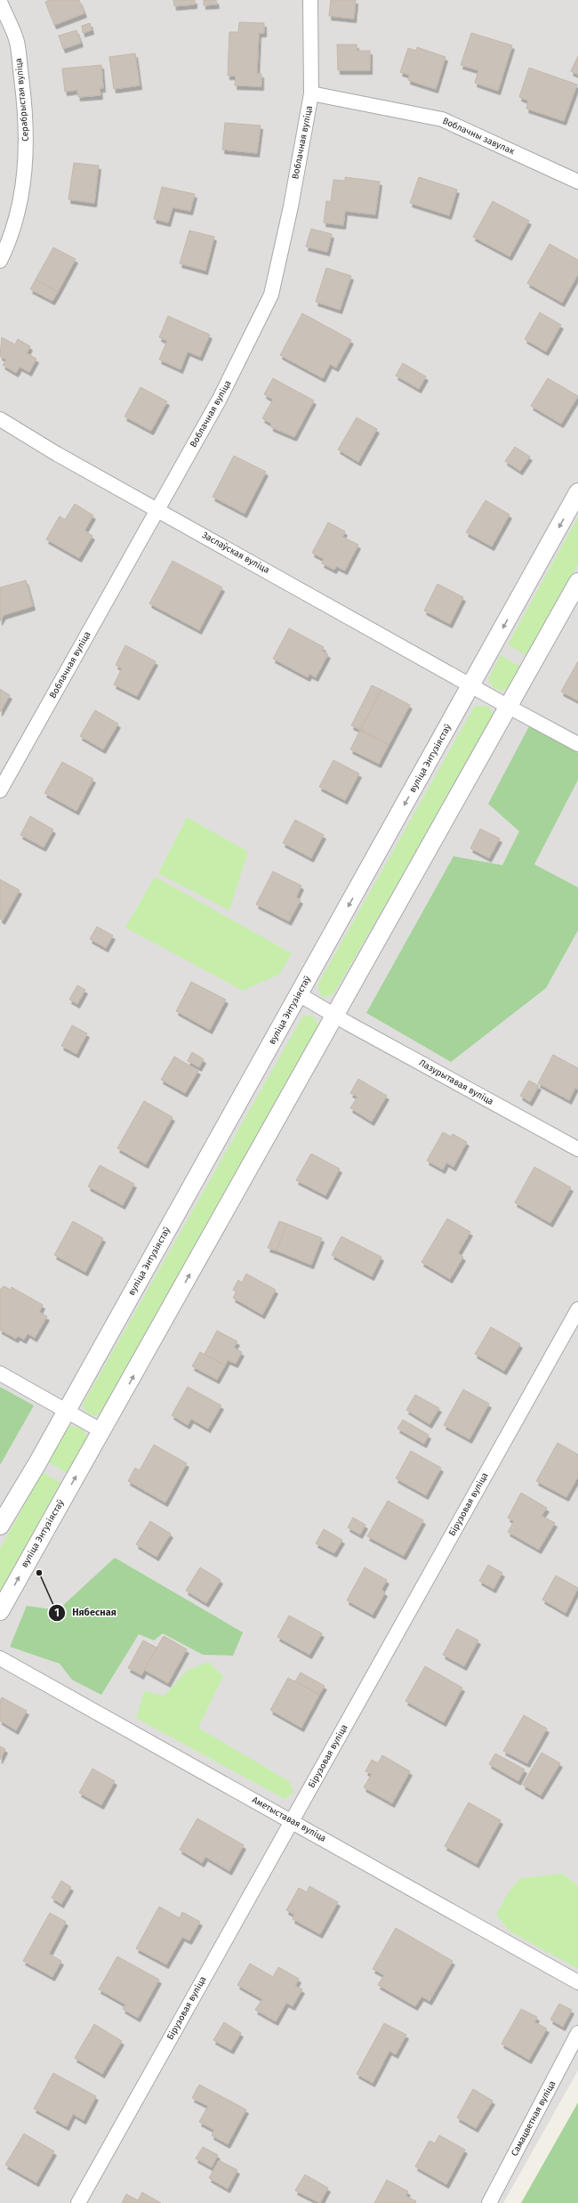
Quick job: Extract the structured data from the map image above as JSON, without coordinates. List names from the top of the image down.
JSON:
{
  "streets": {
    "street": [
      "Серабрыстая вуліца",
      "Воблачны завулак",
      "Воблачная вуліца",
      "Заслаўская вуліца",
      "вуліца Энтузіястаў",
      "Лазурытавая вуліца",
      "Бірузовая вуліца",
      "Аметыставая вуліца",
      "Самацветная вуліца"
    ]
  },
  "crossings": [
    ["Воблачны завулак", "Воблачная вуліца"],
    ["Воблачная вуліца", "Заслаўская вуліца"],
    ["Заслаўская вуліца", "вуліца Энтузіястаў"],
    ["вуліца Энтузіястаў", "Лазурытавая вуліца"],
    ["Бірузовая вуліца", "Аметыставая вуліца"]
  ],
  "places": ["Нябесная"]
}
